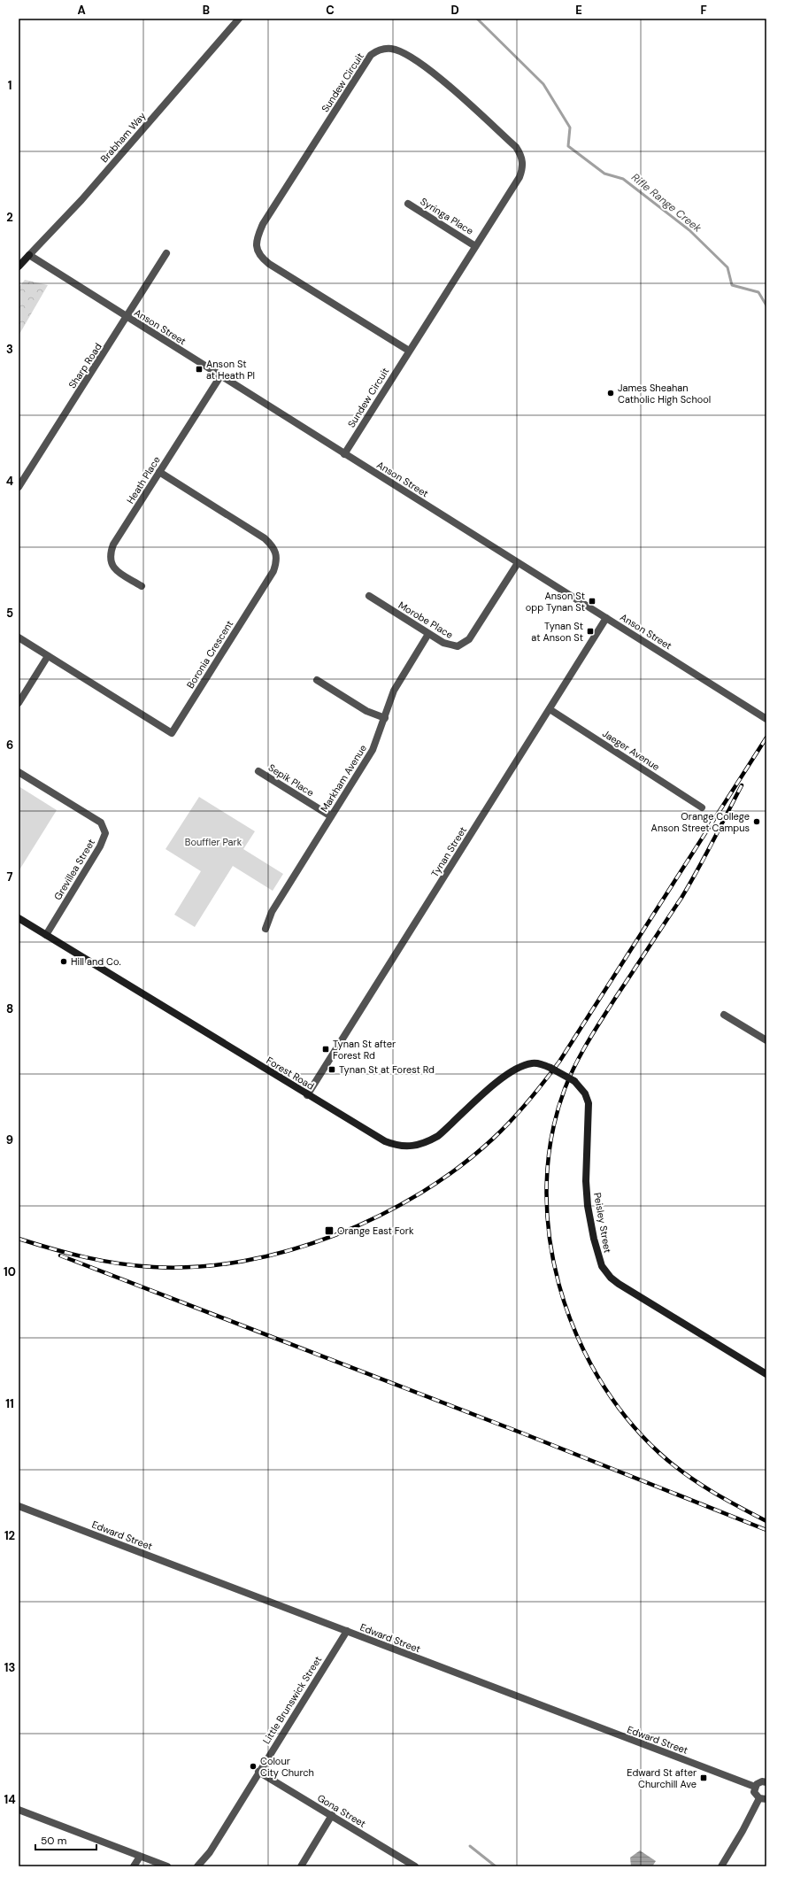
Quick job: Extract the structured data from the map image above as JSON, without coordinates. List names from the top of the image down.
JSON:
{
  "streets": {
    "main road": ["Brabham Way", "Forest Road", "Peisley Street"],
    "street": [
      "Sundew Circuit",
      "Syringa Place",
      "Anson Street",
      "Sharp Road",
      "Heath Place",
      "Morobe Place",
      "Boronia Crescent",
      "Jaeger Avenue",
      "Markham Avenue",
      "Sepik Place",
      "Tynan Street",
      "Grevillea Street",
      "Edward Street",
      "Little Brunswick Street",
      "Gona Street"
    ]
  },
  "crossings": [
    ["Sundew Circuit", "Syringa Place"],
    ["Sundew Circuit", "Anson Street"],
    ["Brabham Way", "Anson Street"],
    ["Anson Street", "Sharp Road"],
    ["Anson Street", "Heath Place"],
    ["Anson Street", "Morobe Place"],
    ["Anson Street", "Tynan Street"],
    ["Heath Place", "Boronia Crescent"],
    ["Morobe Place", "Markham Avenue"],
    ["Jaeger Avenue", "Tynan Street"],
    ["Markham Avenue", "Sepik Place"],
    ["Tynan Street", "Forest Road"],
    ["Grevillea Street", "Forest Road"],
    ["Forest Road", "Peisley Street"],
    ["Edward Street", "Little Brunswick Street"],
    ["Little Brunswick Street", "Gona Street"]
  ],
  "water": ["Rifle Range Creek"],
  "parks": ["Bouffler Park"],
  "places": {
    "transit": [
      "Anson St at Heath Pl",
      "Anson St opp Tynan St",
      "Tynan St at Anson St",
      "Tynan St after Forest Rd",
      "Tynan St at Forest Rd",
      "Orange East Fork",
      "Edward St after Churchill Ave"
    ],
    "other": [
      "James Sheahan Catholic High School",
      "Orange College Anson Street Campus",
      "Hill and Co.",
      "Colour City Church"
    ]
  },
  "scale_bar": "50 m",
  "grid": {
    "columns": [
      "A",
      "B",
      "C",
      "D",
      "E",
      "F"
    ],
    "rows": [
      "1",
      "2",
      "3",
      "4",
      "5",
      "6",
      "7",
      "8",
      "9",
      "10",
      "11",
      "12",
      "13",
      "14"
    ]
  }
}
